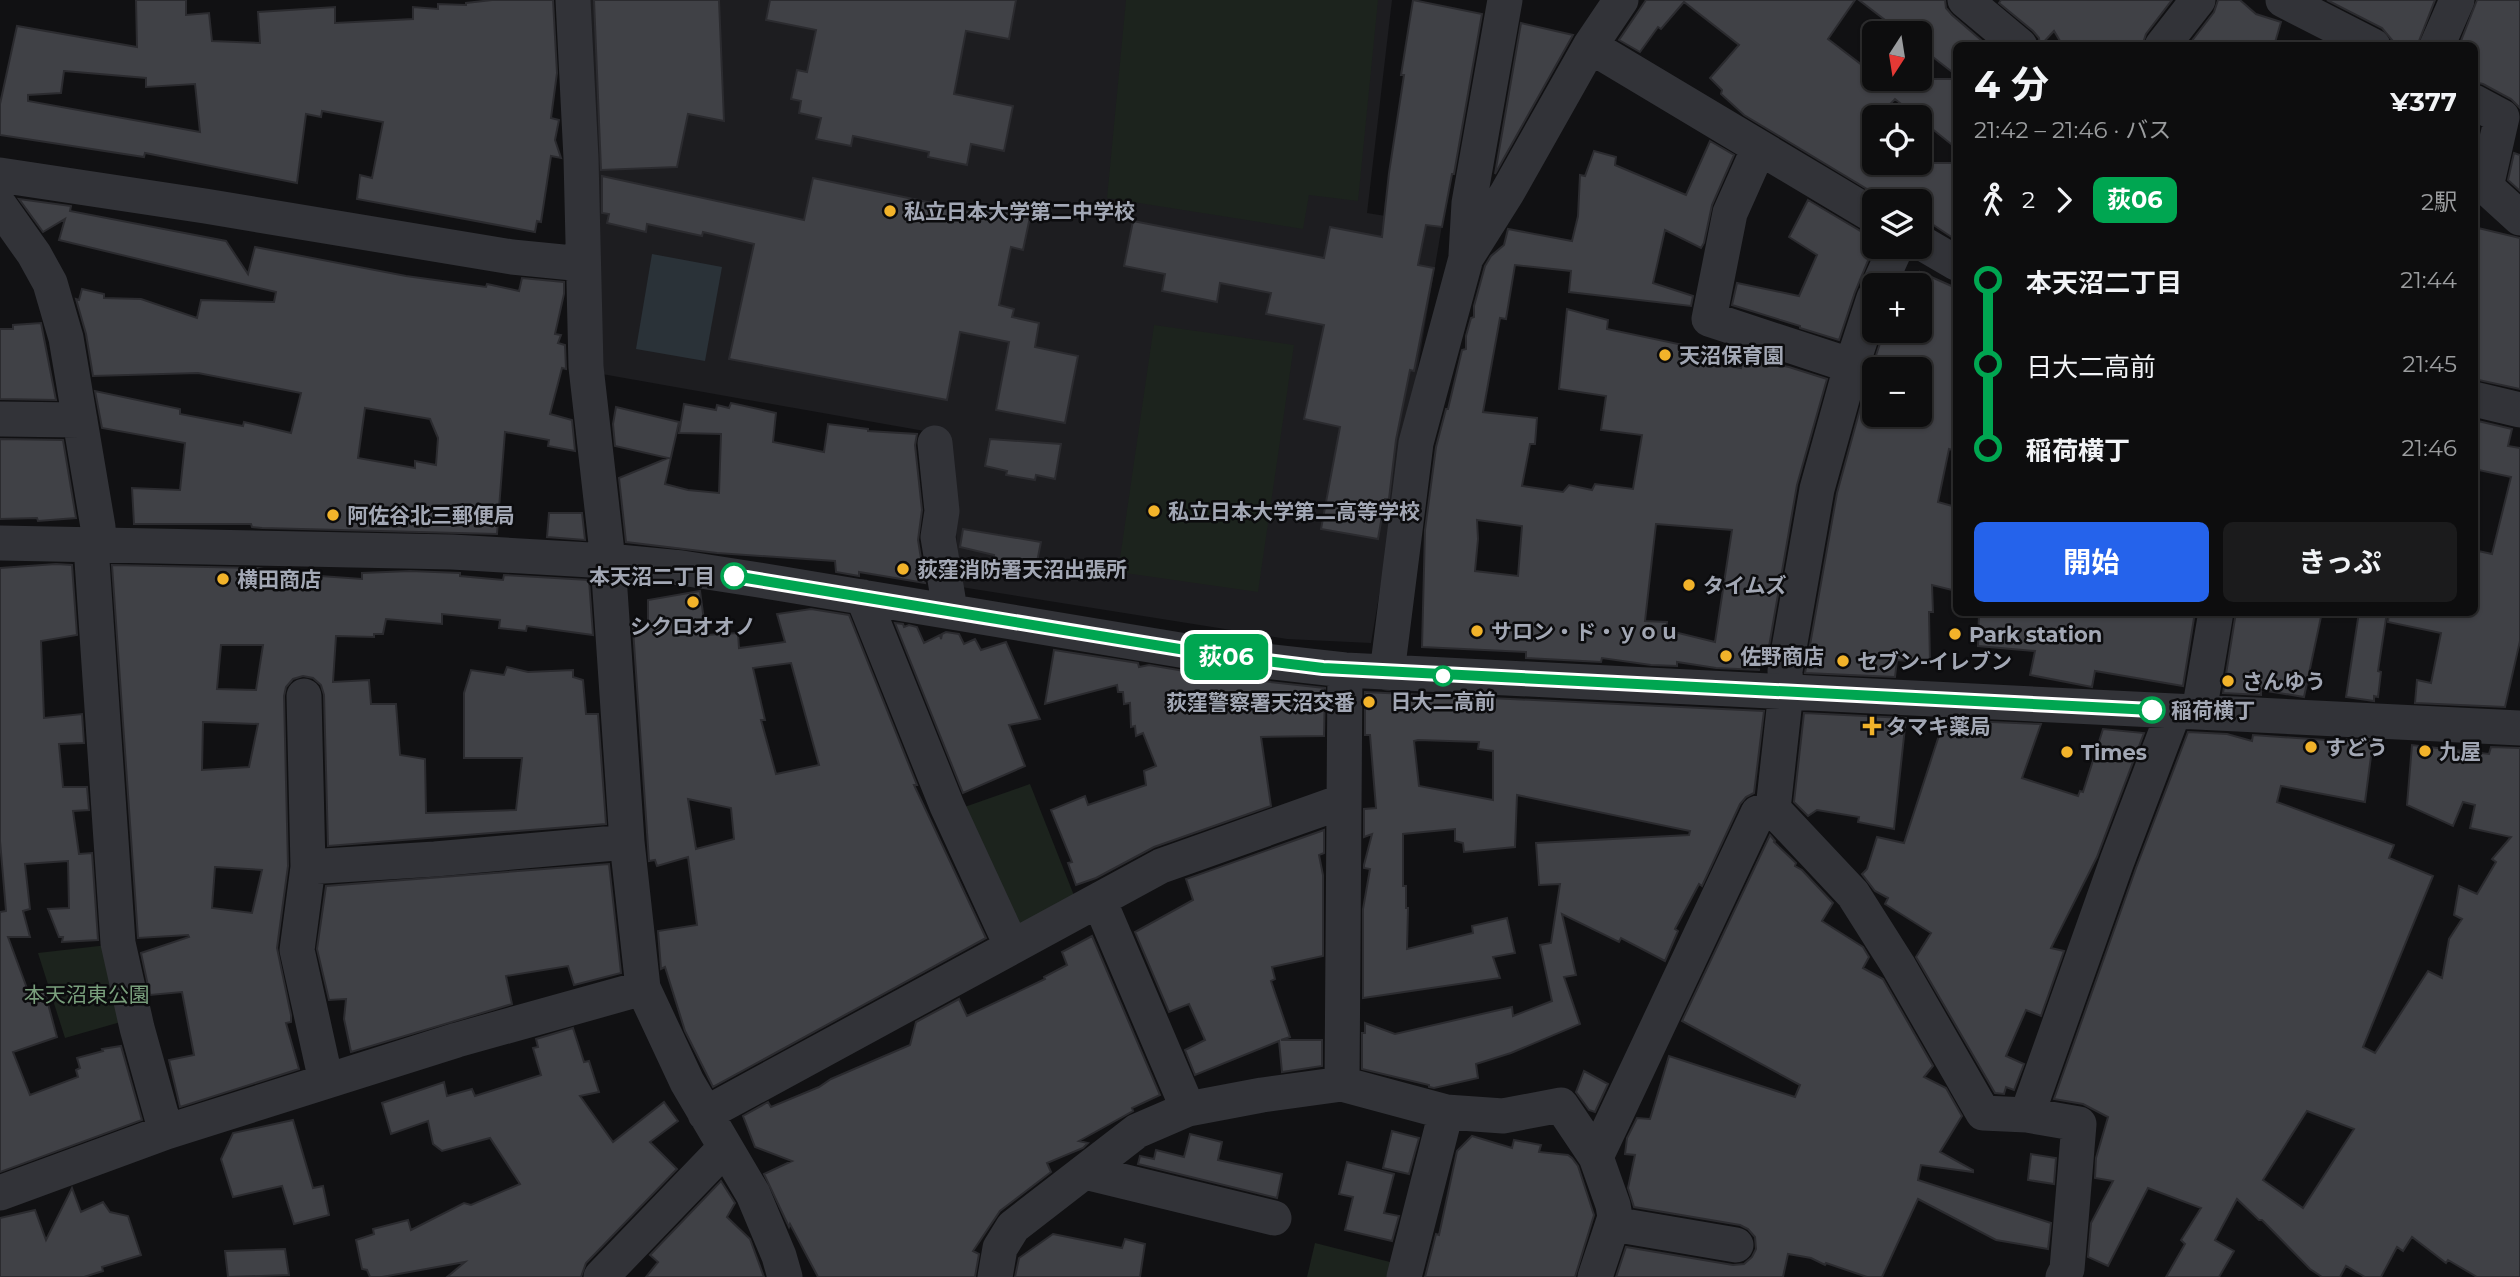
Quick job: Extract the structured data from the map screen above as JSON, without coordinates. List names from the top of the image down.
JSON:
{
  "parks": ["本天沼東公園"],
  "places": {
    "other": [
      "私立日本大学第二中学校",
      "天沼保育園",
      "私立日本大学第二高等学校",
      "阿佐谷北三郵便局",
      "荻窪消防署天沼出張所",
      "本天沼二丁目",
      "横田商店",
      "タイムズ",
      "シクロオオノ",
      "サロン・ド・ｙｏｕ",
      "Park station",
      "佐野商店",
      "セブン-イレブン",
      "日大二高前",
      "さんゆう",
      "荻窪警察署天沼交番",
      "稲荷横丁",
      "すどう",
      "九屋",
      "Times"
    ],
    "health": ["タマキ薬局"]
  },
  "lines": ["bus line 荻06"],
  "north": "bottom",
  "page": {
    "on_map": "荻06",
    "map_buttons": ["+", "−"],
    "heading": ["4 分", "21:42 – 21:46 · バス", "¥377"],
    "legs": ["2", "荻06", "2駅"],
    "list": [
      {
        "name": "本天沼二丁目",
        "value": "21:44"
      },
      {
        "name": "日大二高前",
        "value": "21:45"
      },
      {
        "name": "稲荷横丁",
        "value": "21:46"
      }
    ],
    "buttons": ["開始", "きっぷ"]
  }
}
